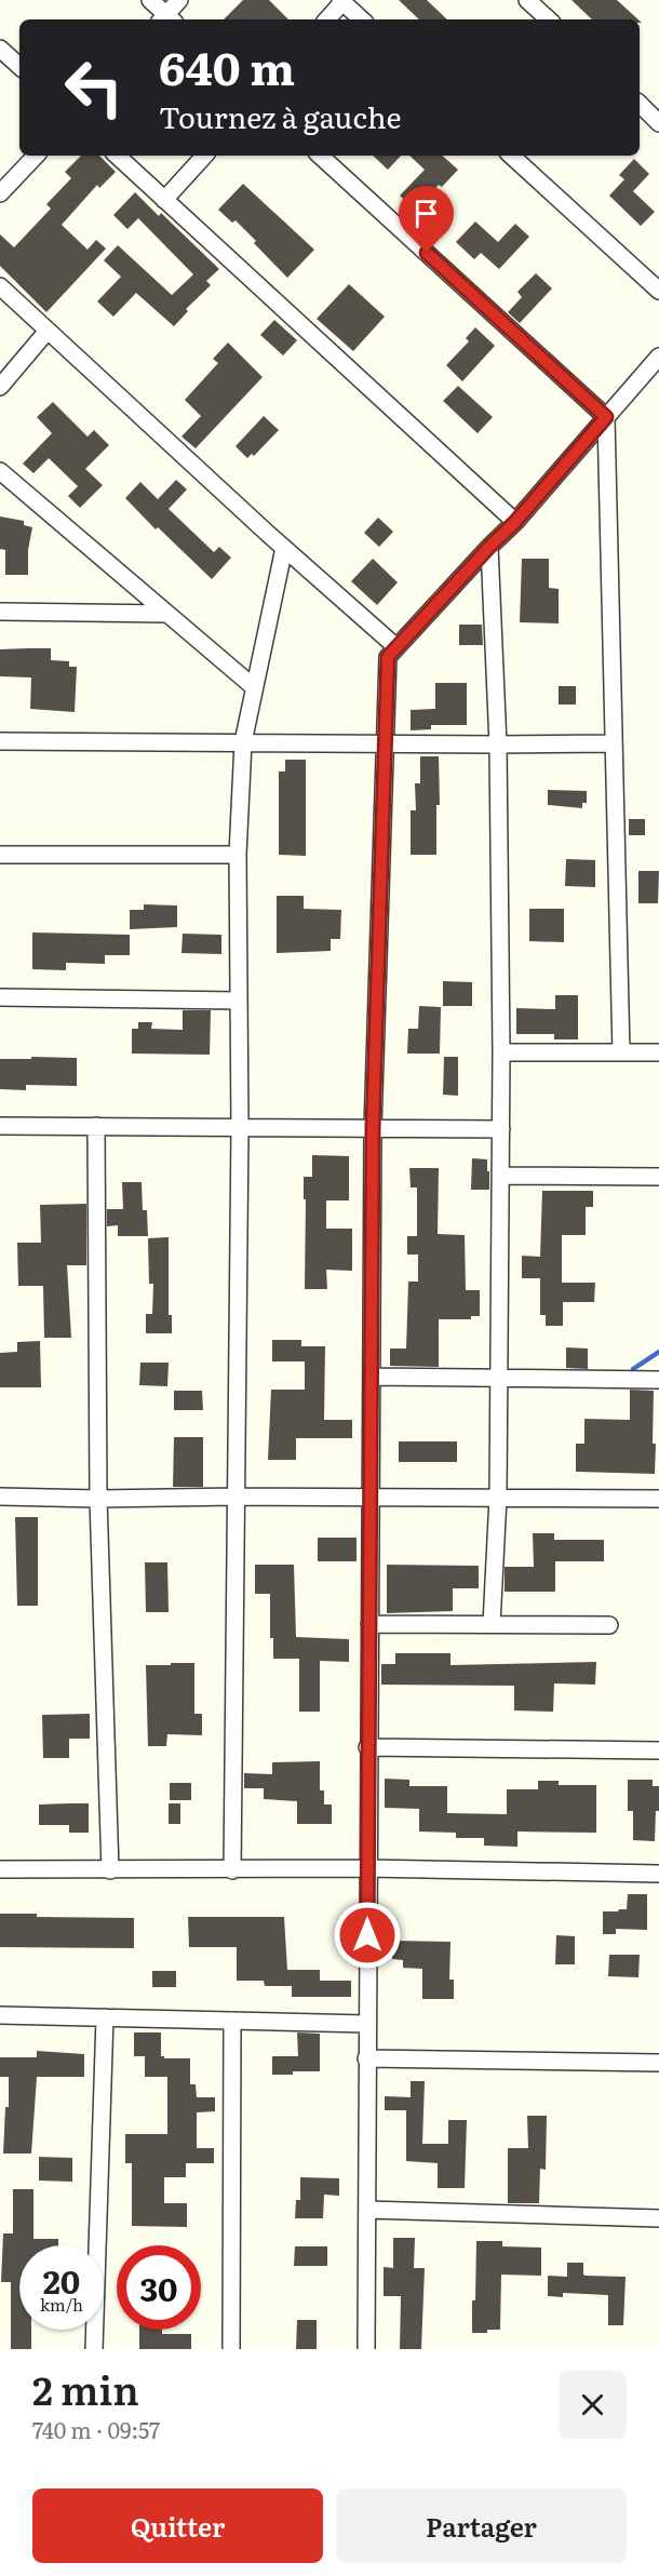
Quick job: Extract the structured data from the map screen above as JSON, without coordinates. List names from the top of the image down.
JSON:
{
  "page": {
    "turn": ["640 m", "Tournez à gauche"],
    "speed": "20 km/h",
    "limit": "30",
    "heading": ["2 min", "740 m · 09:57"],
    "buttons": ["Quitter", "Partager"]
  }
}
